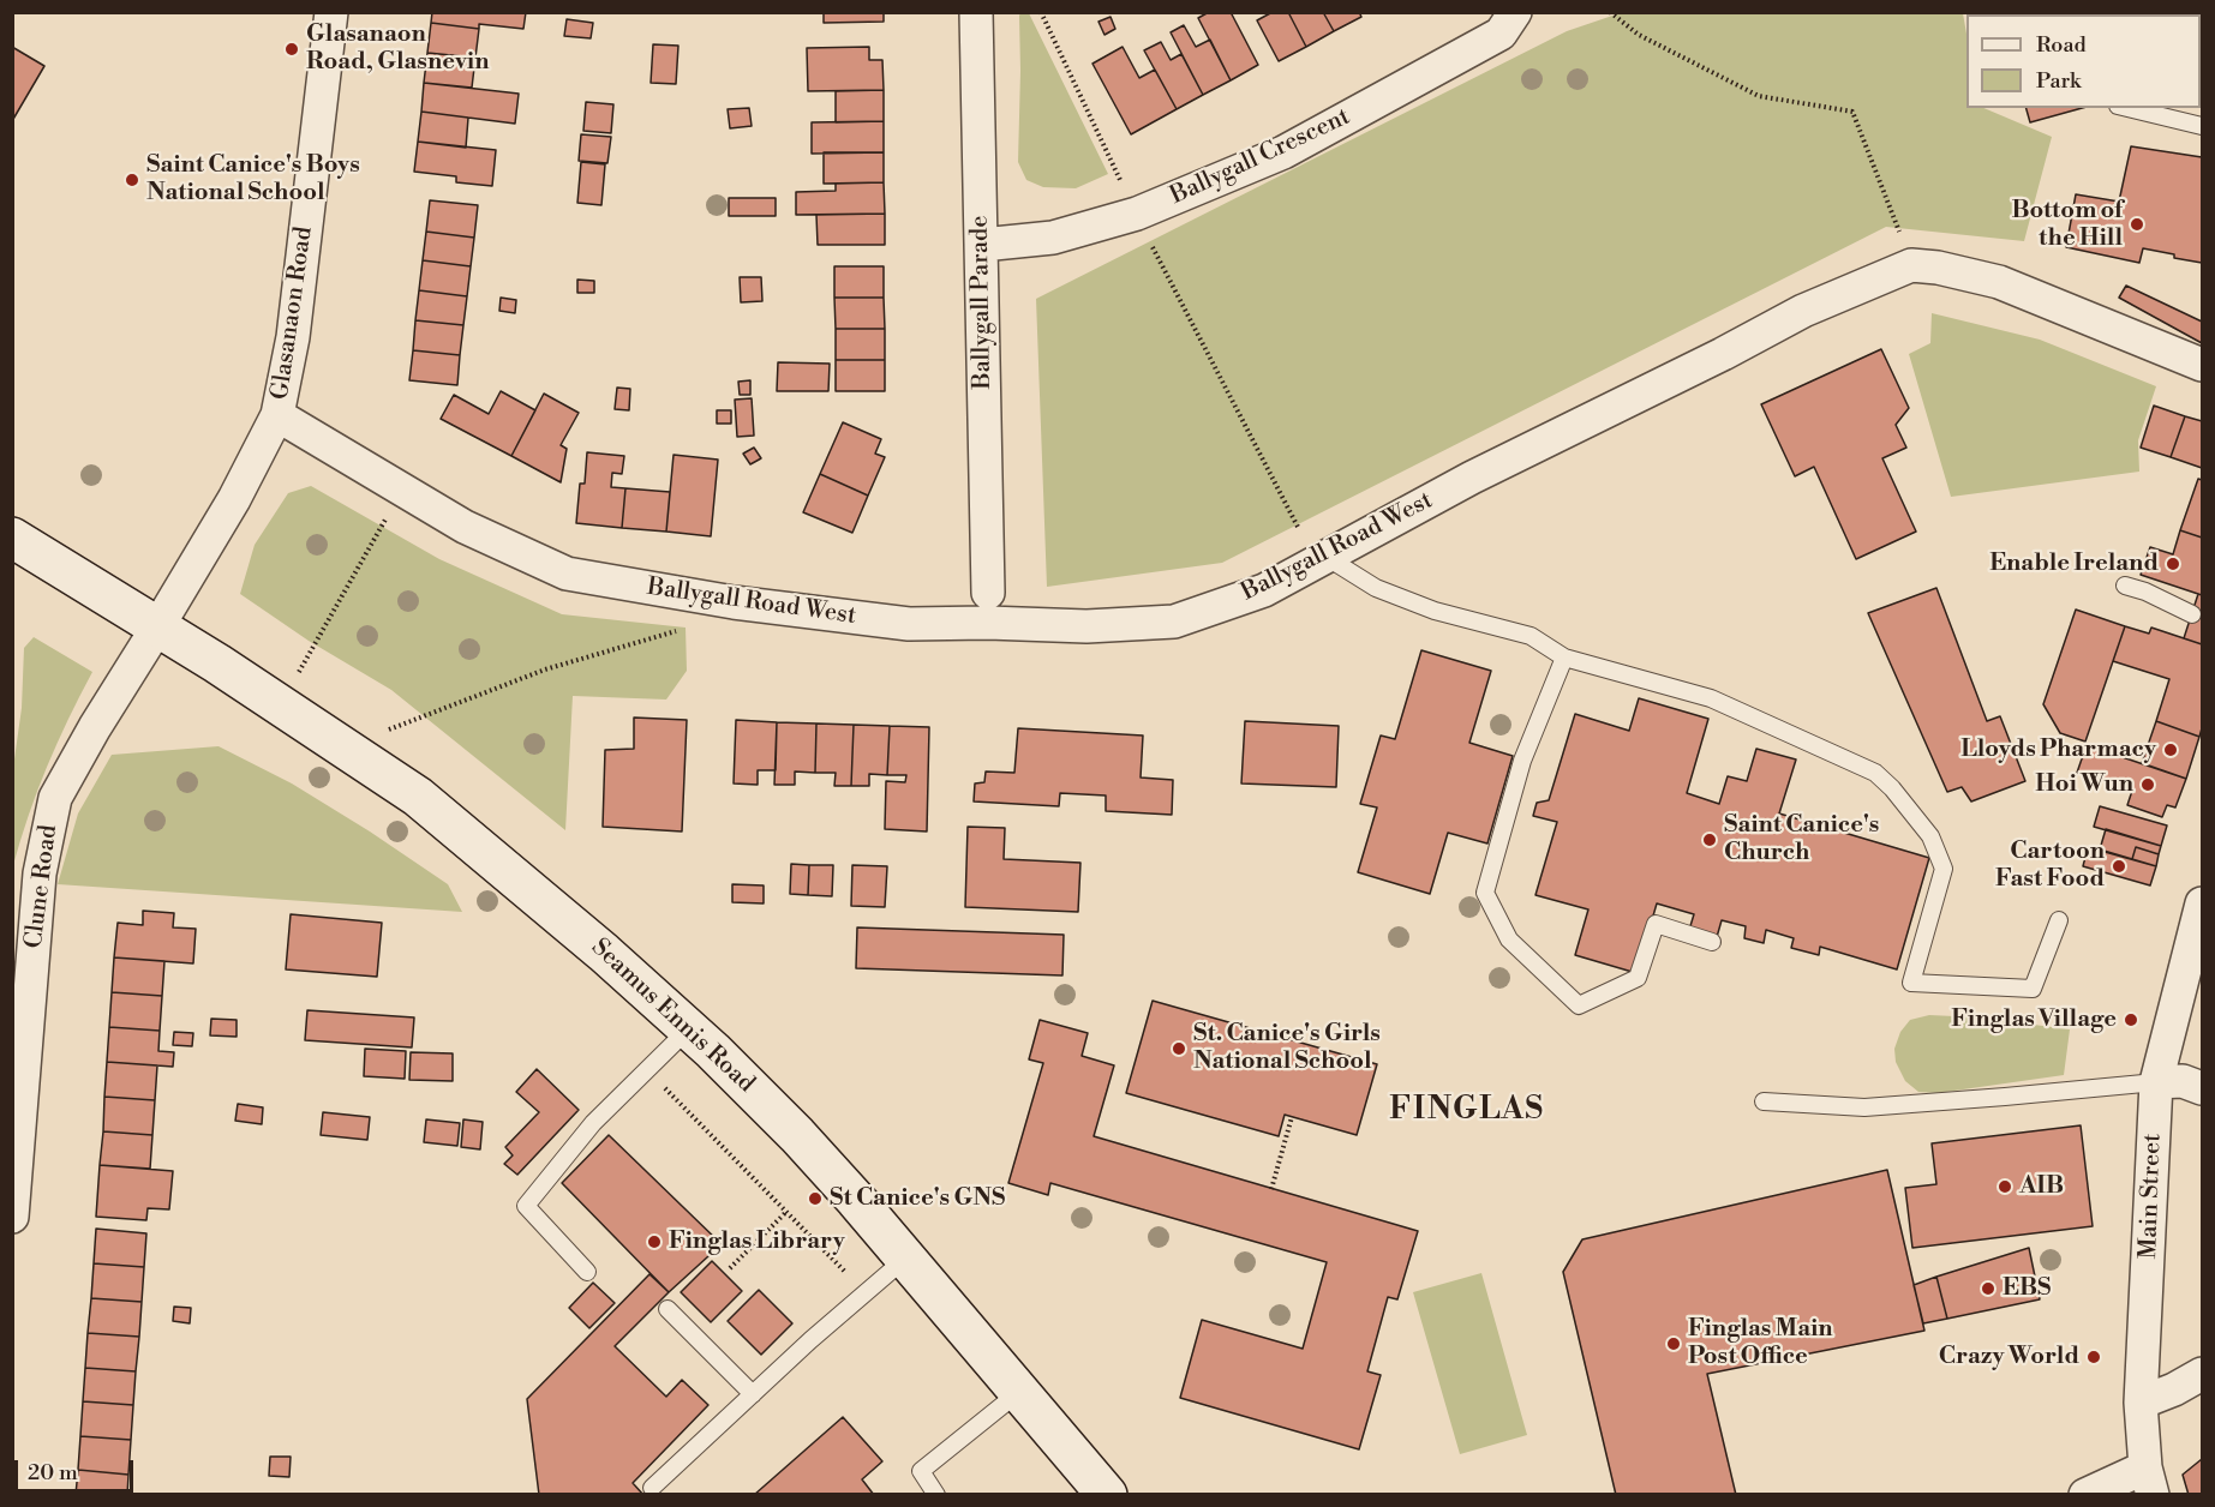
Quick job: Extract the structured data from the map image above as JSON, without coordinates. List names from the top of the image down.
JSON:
{
  "streets": {
    "main road": ["Seamus Ennis Road"],
    "street": [
      "Ballygall Crescent",
      "Ballygall Parade",
      "Glasanaon Road",
      "Ballygall Road West",
      "Clune Road",
      "Main Street"
    ]
  },
  "crossings": [
    ["Ballygall Crescent", "Ballygall Parade"],
    ["Glasanaon Road", "Ballygall Road West"],
    ["Glasanaon Road", "Clune Road"],
    ["Glasanaon Road", "Seamus Ennis Road"],
    ["Clune Road", "Seamus Ennis Road"]
  ],
  "districts": ["FINGLAS"],
  "places": [
    "Glasanaon Road, Glasnevin",
    "Saint Canice's Boys National School",
    "Bottom of the Hill",
    "Enable Ireland",
    "Lloyds Pharmacy",
    "Hoi Wun",
    "Saint Canice's Church",
    "Cartoon Fast Food",
    "Finglas Village",
    "St. Canice's Girls National School",
    "AIB",
    "St Canice's GNS",
    "Finglas Library",
    "EBS",
    "Finglas Main Post Office",
    "Crazy World"
  ],
  "legend": ["Road", "Park"],
  "scale_bar": "20 m"
}
